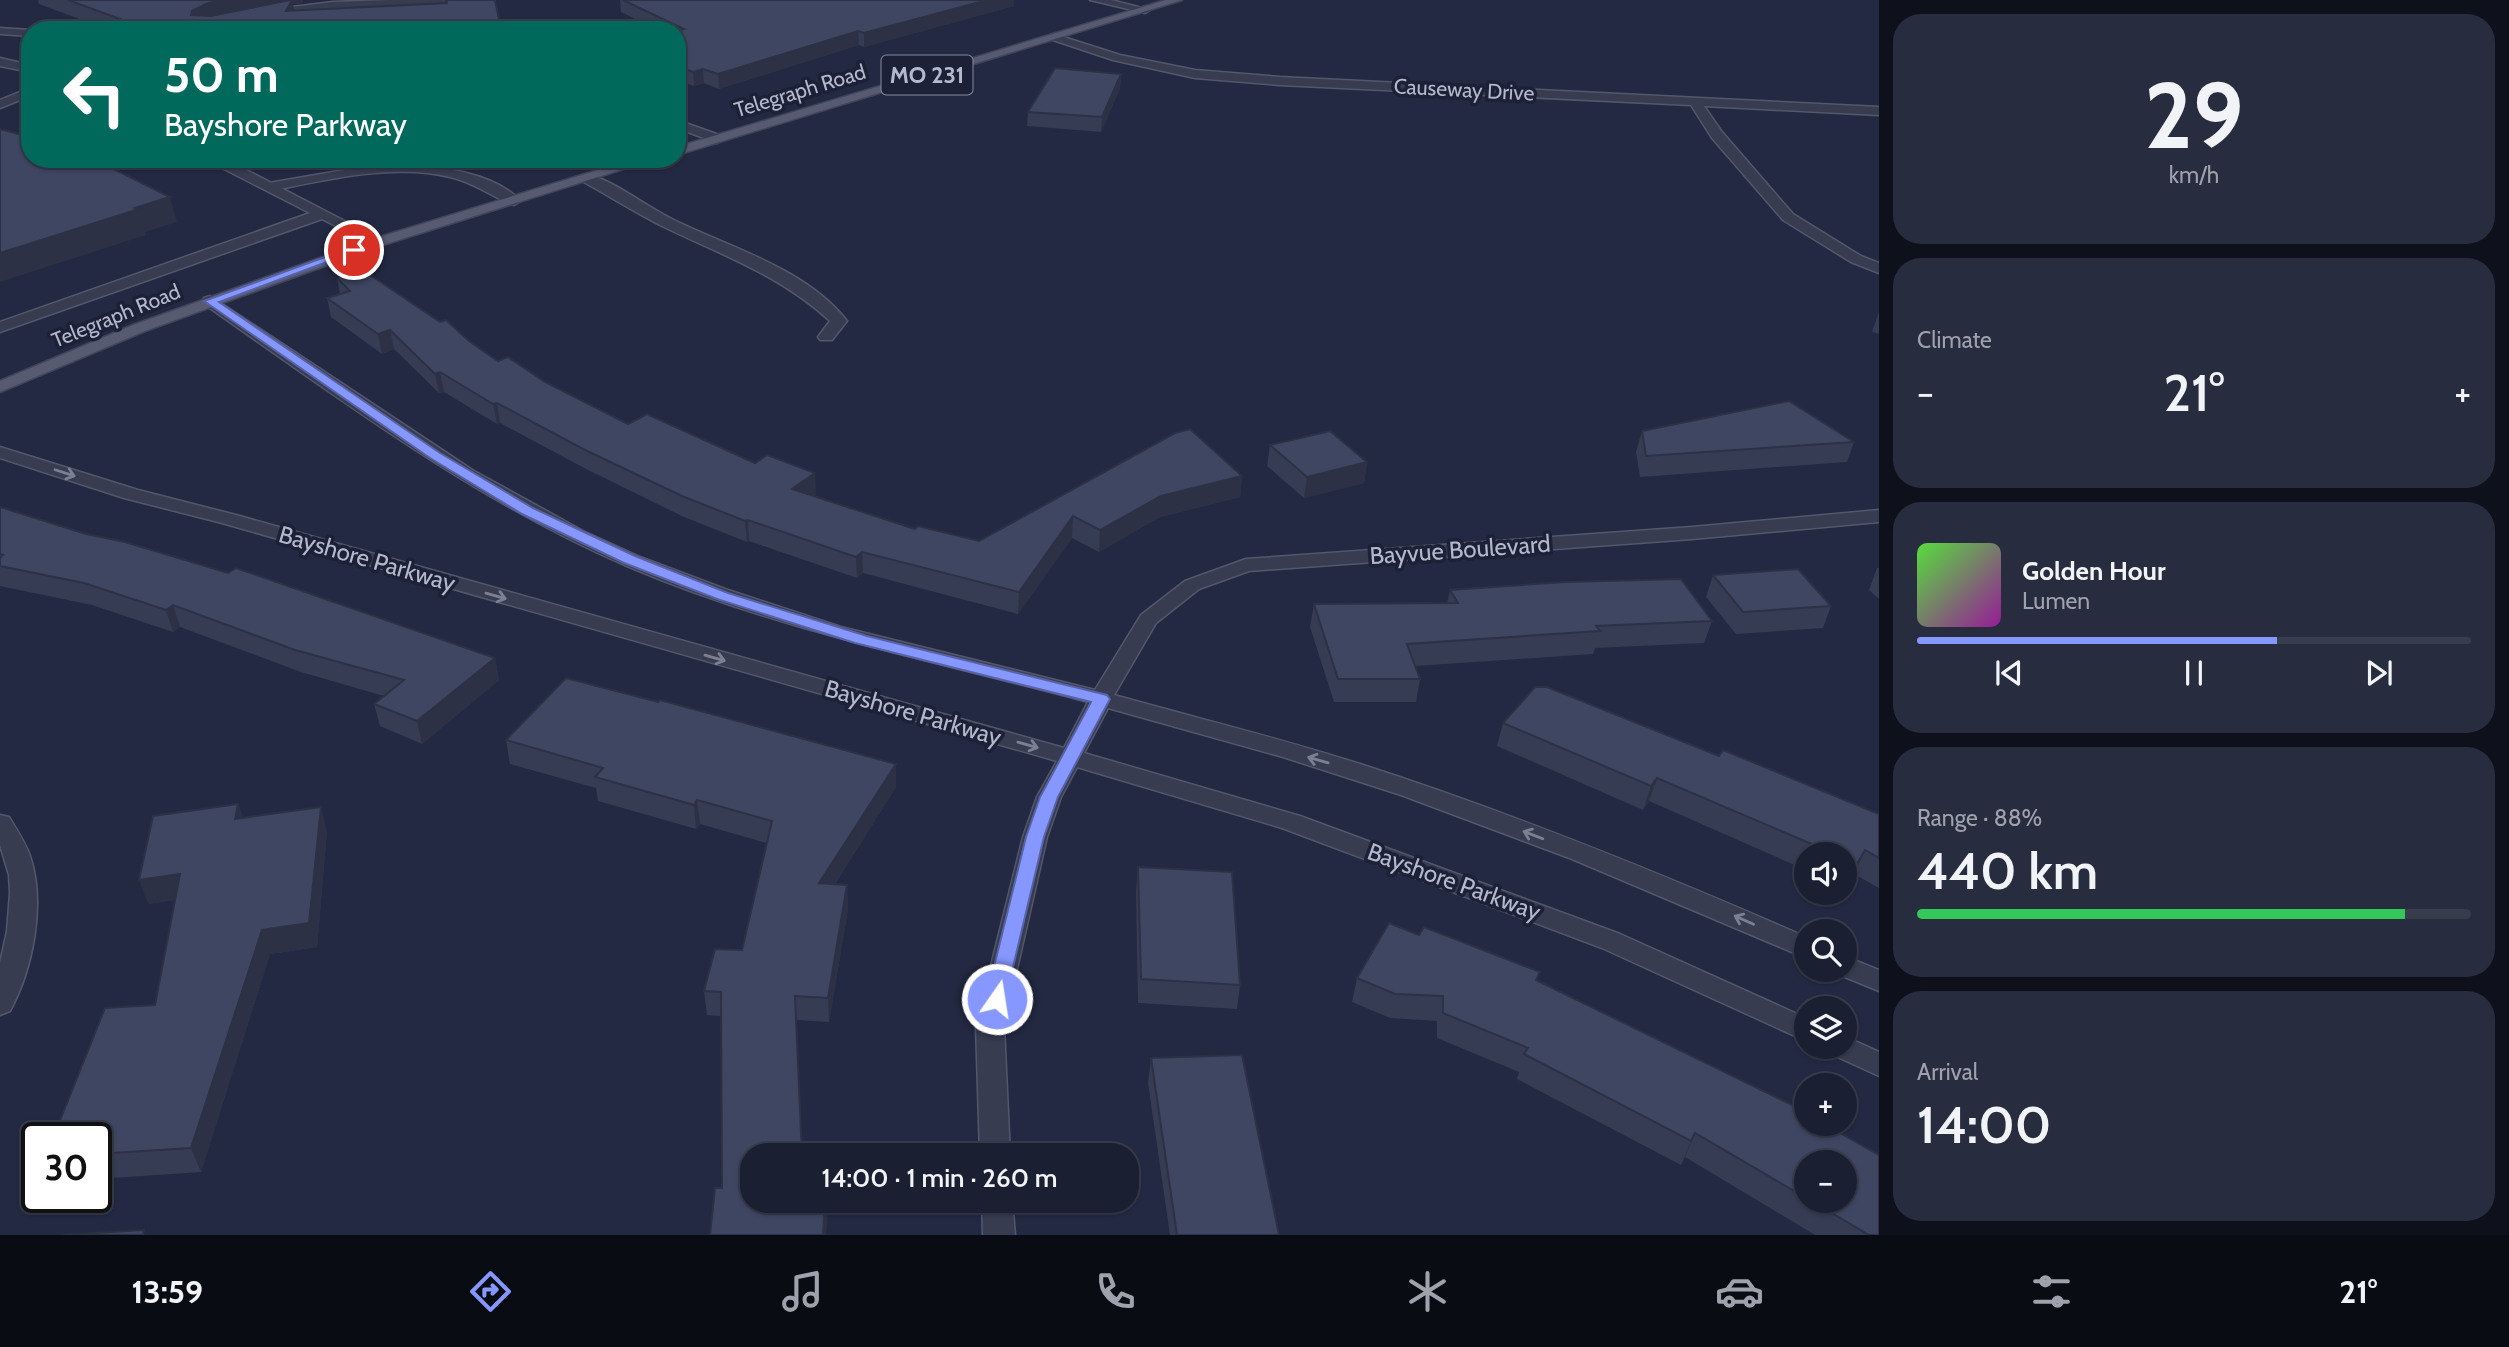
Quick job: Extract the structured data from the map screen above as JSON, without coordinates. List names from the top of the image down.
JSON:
{
  "streets": {
    "main road": ["MO 231", "Telegraph Road"],
    "street": ["Causeway Drive", "Bayvue Boulevard", "Bayshore Parkway"]
  },
  "crossings": [
    ["Causeway Drive", "Telegraph Road"],
    ["Bayvue Boulevard", "Bayshore Parkway"]
  ],
  "page": {
    "tile": [
      ["29", "km/h"],
      "Climate",
      ["Range · 88%", "440 km"],
      ["Arrival", "14:00"]
    ],
    "turn": ["50 m", "Bayshore Parkway"],
    "heat": ["−", "21°", "+"],
    "song": ["Golden Hour", "Lumen"],
    "map_buttons": ["+", "−"],
    "limit": "30",
    "trip": "14:00 · 1 min · 260 m",
    "tabs": ["13:59", "21°"]
  }
}
